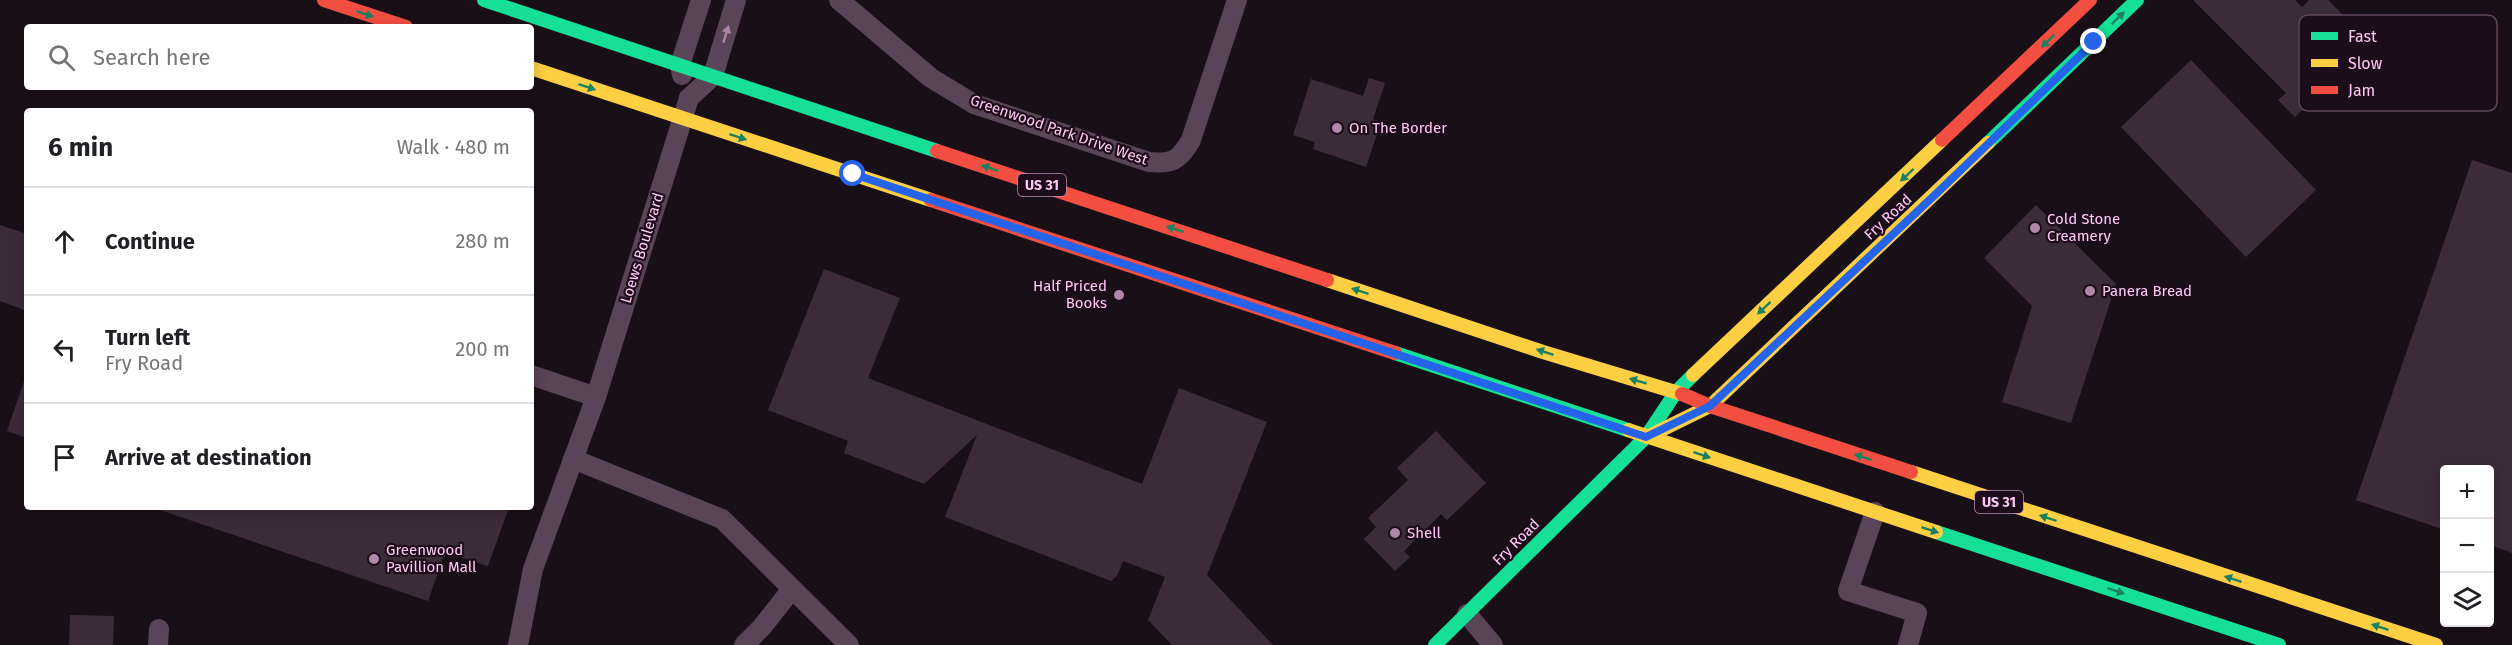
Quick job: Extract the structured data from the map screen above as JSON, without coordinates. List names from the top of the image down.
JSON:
{
  "streets": {
    "main road": ["US 31", "Fry Road"],
    "street": ["Greenwood Park Drive West", "Loews Boulevard"]
  },
  "crossings": [
    ["US 31", "Fry Road"]
  ],
  "places": [
    "On The Border",
    "Cold Stone Creamery",
    "Panera Bread",
    "Half Priced Books",
    "Shell",
    "Greenwood Pavillion Mall"
  ],
  "legend": ["Fast", "Slow", "Jam"],
  "page": {
    "search": "Search here",
    "heading": ["6 min", "Walk · 480 m"],
    "list": [
      ["Continue", "280 m"],
      ["Turn left", "Fry Road", "200 m"],
      "Arrive at destination"
    ],
    "map_buttons": ["+", "−"]
  }
}
